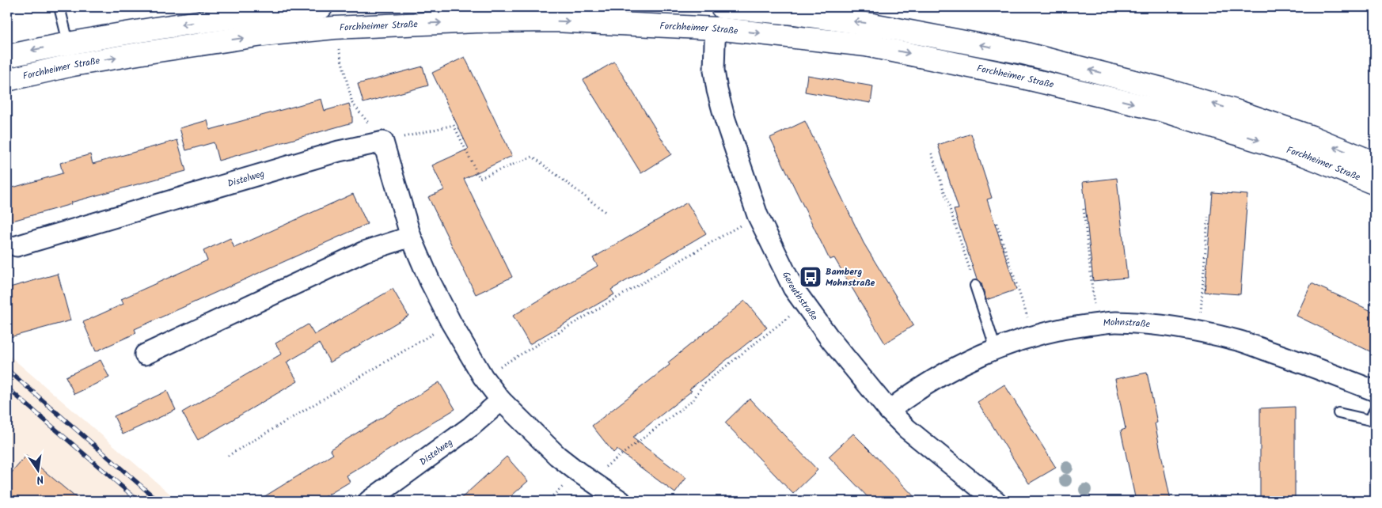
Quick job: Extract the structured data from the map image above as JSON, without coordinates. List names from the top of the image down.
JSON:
{
  "streets": {
    "street": [
      "Forchheimer Straße",
      "Distelweg",
      "Gereuthstraße",
      "Mohnstraße"
    ]
  },
  "crossings": [
    ["Forchheimer Straße", "Gereuthstraße"],
    ["Gereuthstraße", "Mohnstraße"]
  ],
  "places": {
    "bus stop": ["Bamberg Mohnstraße"]
  },
  "north": "bottom"
}
